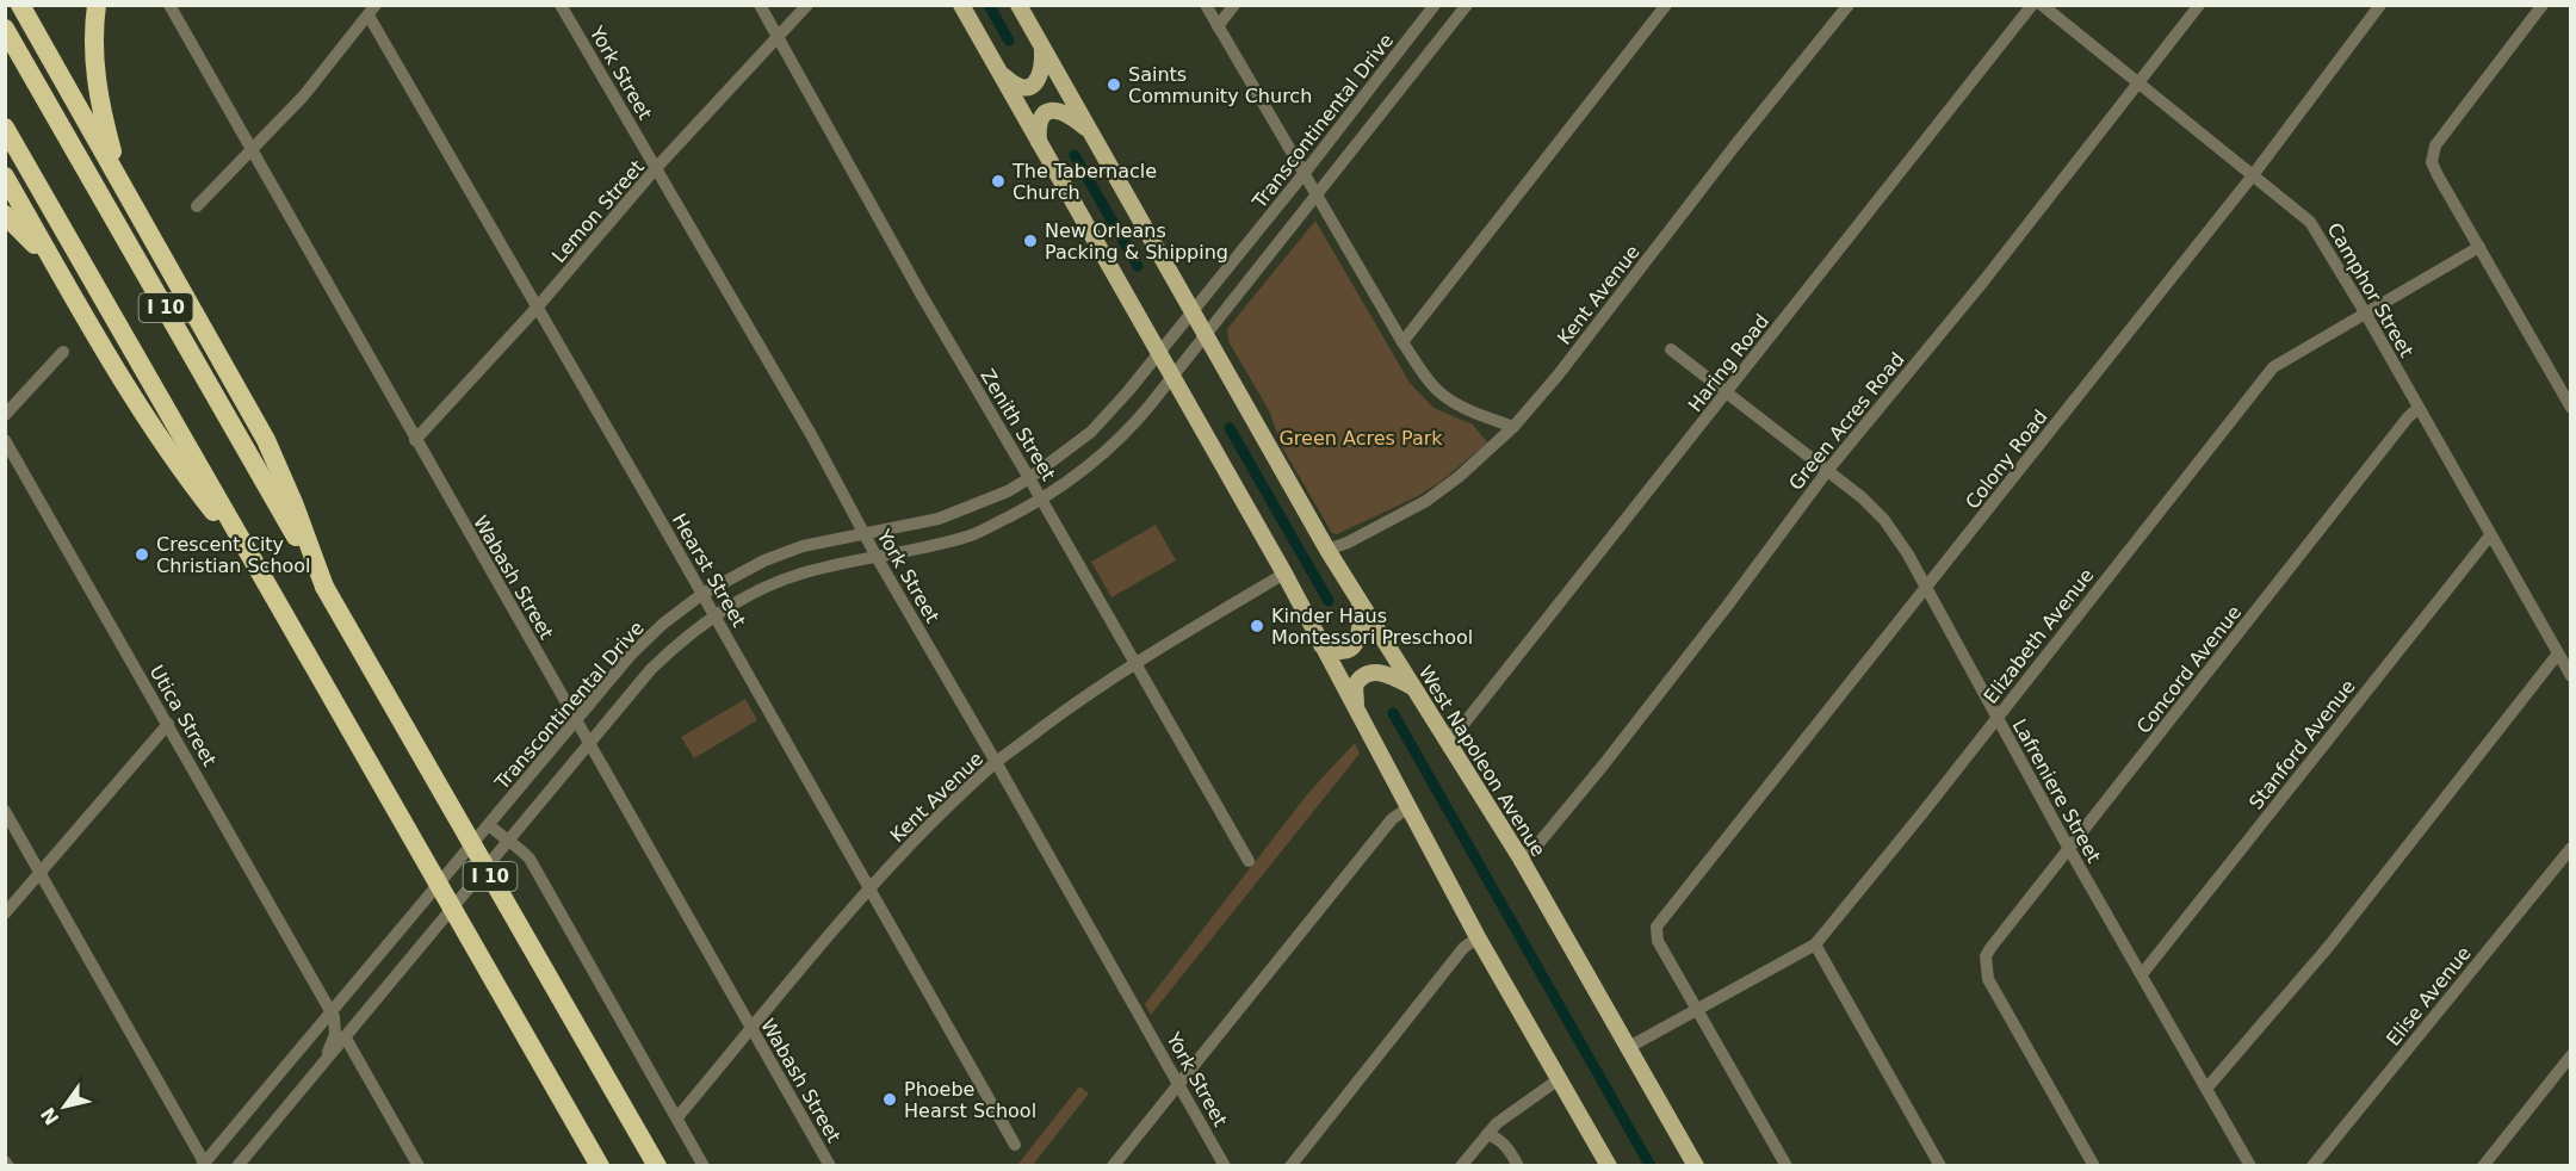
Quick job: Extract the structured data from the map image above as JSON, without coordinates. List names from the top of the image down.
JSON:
{
  "streets": {
    "highway": ["I 10"],
    "main road": ["West Napoleon Avenue"],
    "street": [
      "York Street",
      "Transcontinental Drive",
      "Lemon Street",
      "Camphor Street",
      "Kent Avenue",
      "Haring Road",
      "Green Acres Road",
      "Zenith Street",
      "Colony Road",
      "Hearst Street",
      "Wabash Street",
      "Elizabeth Avenue",
      "Concord Avenue",
      "Utica Street",
      "Stanford Avenue",
      "Lafreniere Street",
      "Elise Avenue"
    ]
  },
  "crossings": [
    ["York Street", "Transcontinental Drive"],
    ["York Street", "Lemon Street"],
    ["York Street", "Kent Avenue"],
    ["Transcontinental Drive", "Zenith Street"],
    ["Transcontinental Drive", "Hearst Street"],
    ["Transcontinental Drive", "Wabash Street"],
    ["Transcontinental Drive", "Utica Street"],
    ["Transcontinental Drive", "West Napoleon Avenue"],
    ["Lemon Street", "Zenith Street"],
    ["Lemon Street", "Hearst Street"],
    ["Lemon Street", "Wabash Street"],
    ["Camphor Street", "Green Acres Road"],
    ["Camphor Street", "Colony Road"],
    ["Camphor Street", "Elizabeth Avenue"],
    ["Camphor Street", "Concord Avenue"],
    ["Camphor Street", "Stanford Avenue"],
    ["Kent Avenue", "Zenith Street"],
    ["Kent Avenue", "Hearst Street"],
    ["Kent Avenue", "Wabash Street"],
    ["Kent Avenue", "West Napoleon Avenue"],
    ["Haring Road", "West Napoleon Avenue"],
    ["Haring Road", "Lafreniere Street"],
    ["Green Acres Road", "West Napoleon Avenue"],
    ["Green Acres Road", "Lafreniere Street"],
    ["Colony Road", "Elizabeth Avenue"],
    ["Colony Road", "Lafreniere Street"],
    ["Elizabeth Avenue", "West Napoleon Avenue"],
    ["Elizabeth Avenue", "Lafreniere Street"],
    ["Concord Avenue", "Lafreniere Street"],
    ["Stanford Avenue", "Lafreniere Street"]
  ],
  "parks": ["Green Acres Park"],
  "places": [
    "Saints Community Church",
    "The Tabernacle Church",
    "New Orleans Packing & Shipping",
    "Crescent City Christian School",
    "Kinder Haus Montessori Preschool",
    "Phoebe Hearst School"
  ],
  "north": "bottom left"
}
